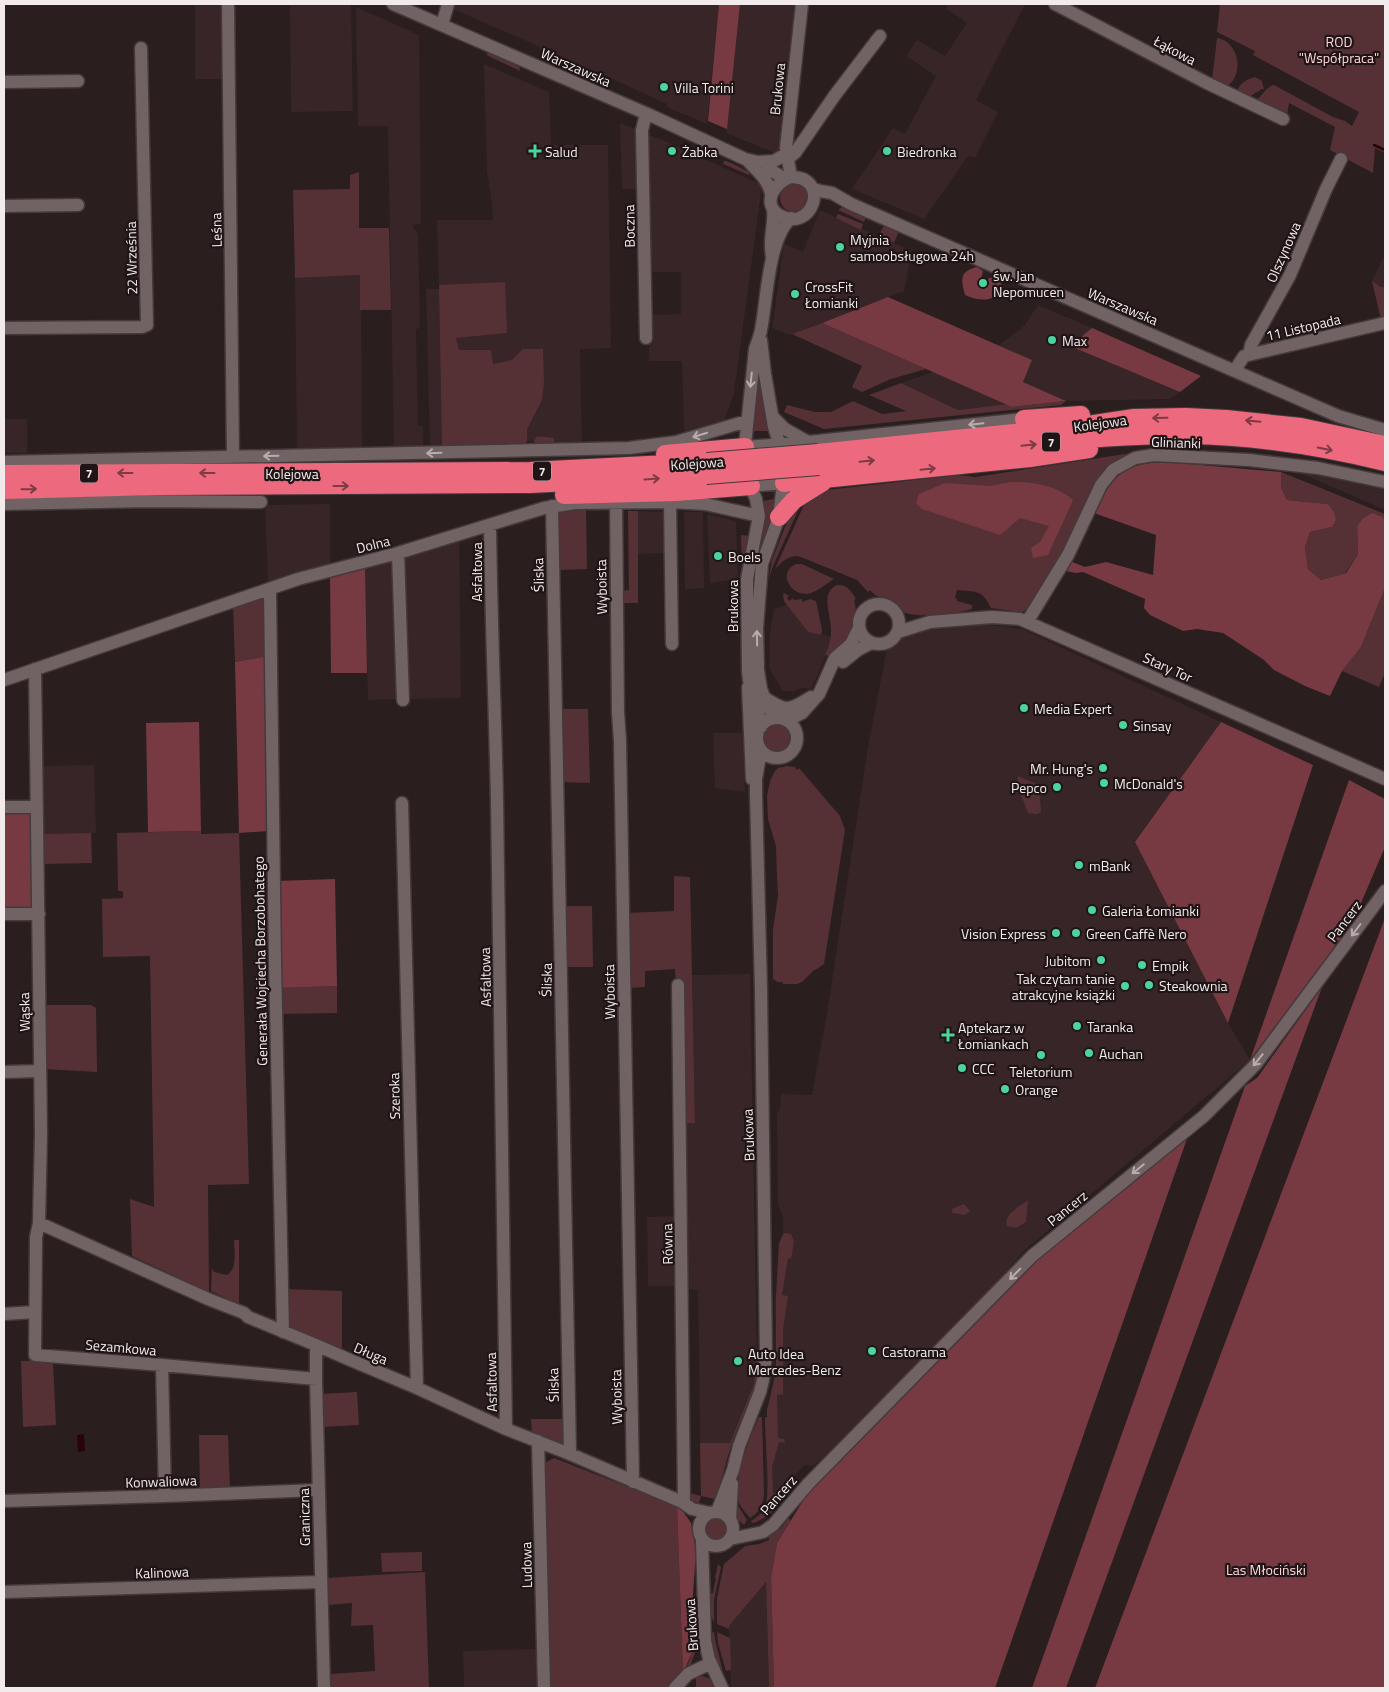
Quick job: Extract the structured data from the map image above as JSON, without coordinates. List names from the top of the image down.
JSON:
{
  "streets": {
    "highway": ["Kolejowa", "7"],
    "street": [
      "Łąkowa",
      "Warszawska",
      "Brukowa",
      "Boczna",
      "Leśna",
      "Olszynowa",
      "22 Września",
      "11 Listopada",
      "Glinianki",
      "Dolna",
      "Asfaltowa",
      "Śliska",
      "Wyboista",
      "Stary Tor",
      "Pancerz",
      "Generała Wojciecha Borzobohatego",
      "Wąska",
      "Szeroka",
      "Równa",
      "Sezamkowa",
      "Długa",
      "Konwaliowa",
      "Graniczna",
      "Ludowa",
      "Kalinowa"
    ]
  },
  "crossings": [
    ["Warszawska", "Brukowa"],
    ["Warszawska", "Boczna"],
    ["Brukowa", "Dolna"],
    ["Brukowa", "Pancerz"],
    ["Brukowa", "Długa"],
    ["Leśna", "Kolejowa"],
    ["Olszynowa", "11 Listopada"],
    ["Glinianki", "Stary Tor"],
    ["Dolna", "Asfaltowa"],
    ["Dolna", "Śliska"],
    ["Dolna", "Wyboista"],
    ["Dolna", "Generała Wojciecha Borzobohatego"],
    ["Dolna", "Wąska"],
    ["Asfaltowa", "Długa"],
    ["Śliska", "Długa"],
    ["Wyboista", "Długa"],
    ["Pancerz", "Długa"],
    ["Generała Wojciecha Borzobohatego", "Długa"],
    ["Wąska", "Sezamkowa"],
    ["Wąska", "Długa"],
    ["Szeroka", "Długa"],
    ["Równa", "Długa"],
    ["Sezamkowa", "Konwaliowa"],
    ["Długa", "Graniczna"],
    ["Długa", "Ludowa"],
    ["Konwaliowa", "Graniczna"],
    ["Graniczna", "Kalinowa"]
  ],
  "one_way": ["Pancerz"],
  "parks": ["ROD \"Współpraca\"", "Las Młociński"],
  "places": {
    "other": [
      "Villa Torini",
      "Żabka",
      "Biedronka",
      "Myjnia samoobsługowa 24h",
      "św. Jan Nepomucen",
      "CrossFit Łomianki",
      "Max",
      "Boels",
      "Media Expert",
      "Sinsay",
      "Mr. Hung's",
      "McDonald's",
      "Pepco",
      "mBank",
      "Galeria Łomianki",
      "Vision Express",
      "Green Caffè Nero",
      "Jubitom",
      "Empik",
      "Steakownia",
      "Tak czytam tanie atrakcyjne książki",
      "Taranka",
      "Auchan",
      "Teletorium",
      "CCC",
      "Orange",
      "Castorama",
      "Auto Idea Mercedes-Benz"
    ],
    "health": ["Salud", "Aptekarz w Łomiankach"]
  }
}
